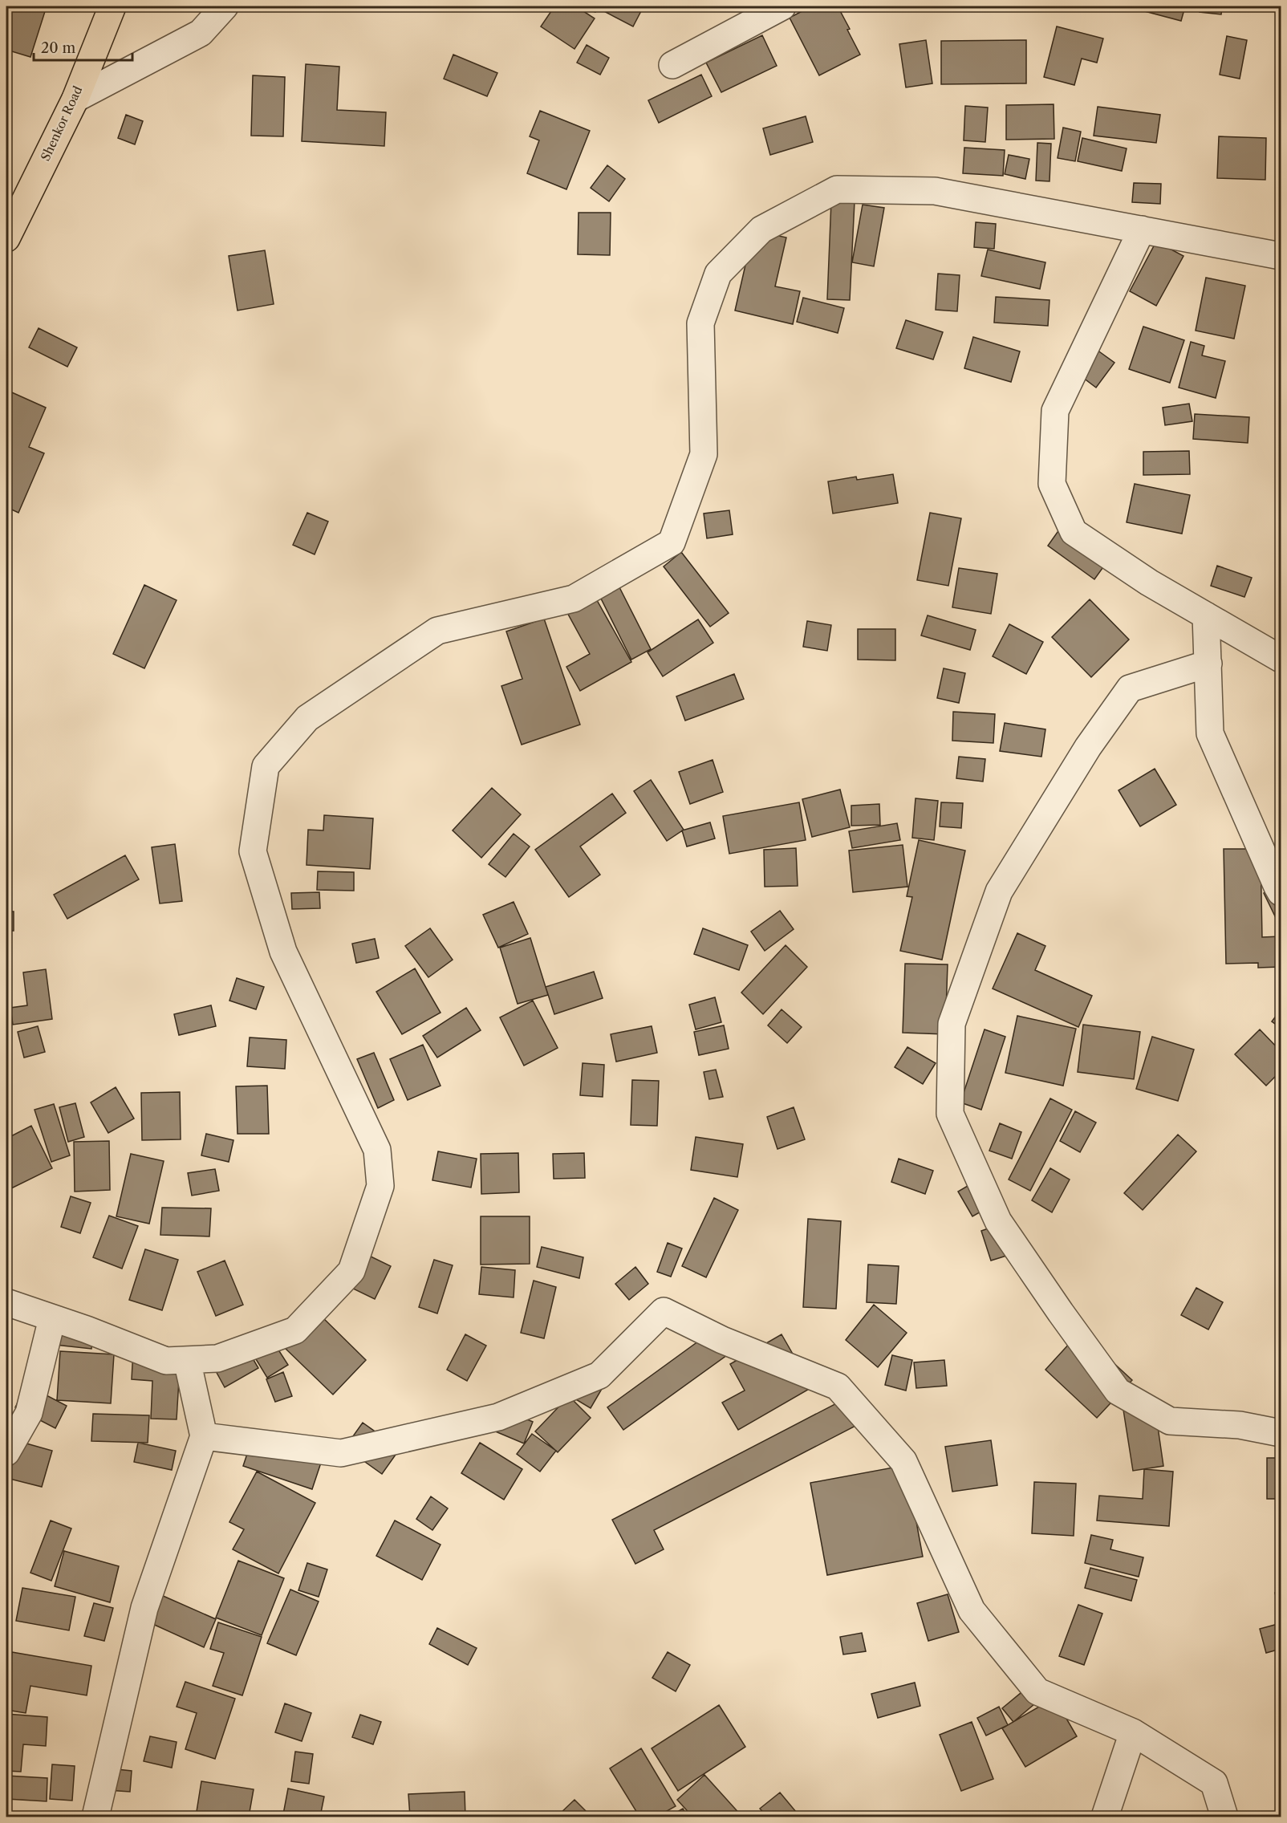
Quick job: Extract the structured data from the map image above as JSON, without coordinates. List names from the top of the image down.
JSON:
{
  "streets": {
    "main road": ["Shenkor Road"]
  },
  "scale_bar": "20 m"
}
